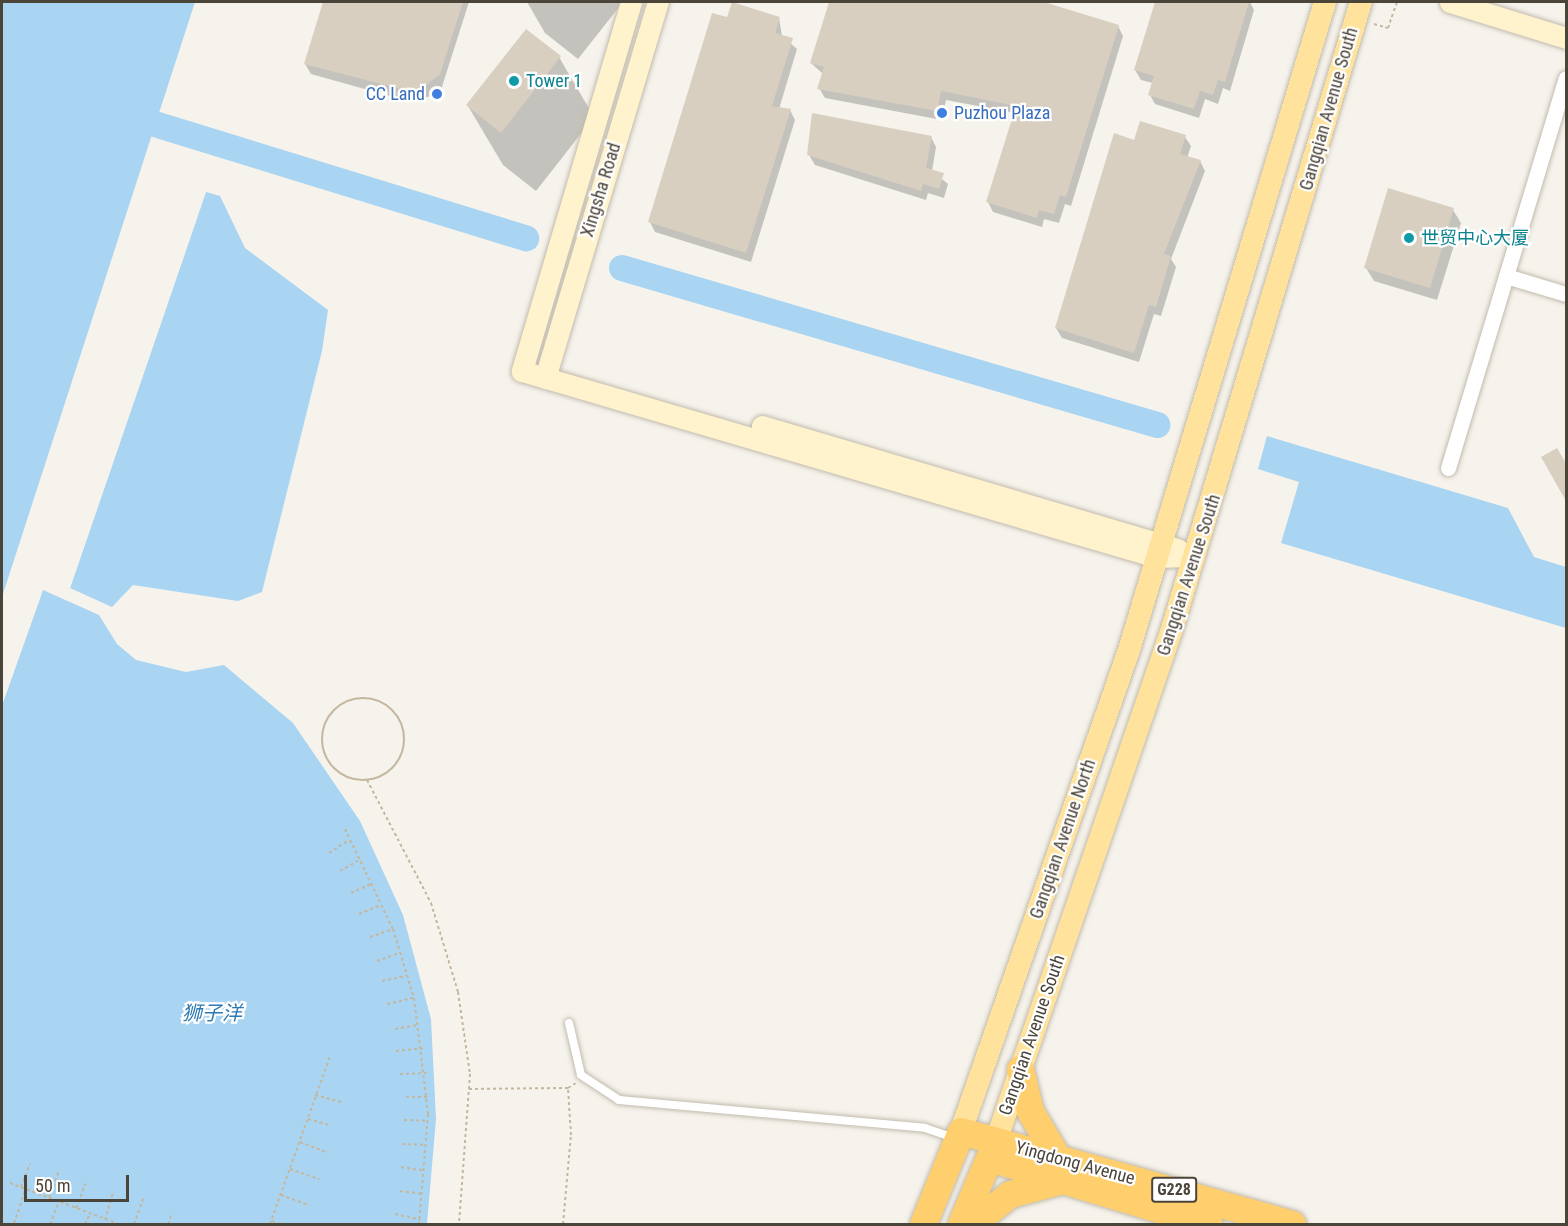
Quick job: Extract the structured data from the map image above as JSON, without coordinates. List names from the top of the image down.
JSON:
{
  "streets": {
    "highway": ["Gangqian Avenue North", "Yingdong Avenue", "G228"],
    "main road": ["Gangqian Avenue South"],
    "street": ["Xingsha Road"]
  },
  "crossings": [
    ["Gangqian Avenue South", "Gangqian Avenue North"],
    ["Gangqian Avenue South", "Yingdong Avenue"],
    ["Gangqian Avenue North", "Yingdong Avenue"]
  ],
  "water": ["狮子洋"],
  "places": [
    "Tower 1",
    "CC Land",
    "Puzhou Plaza",
    "世贸中心大厦"
  ],
  "scale_bar": "50 m"
}
